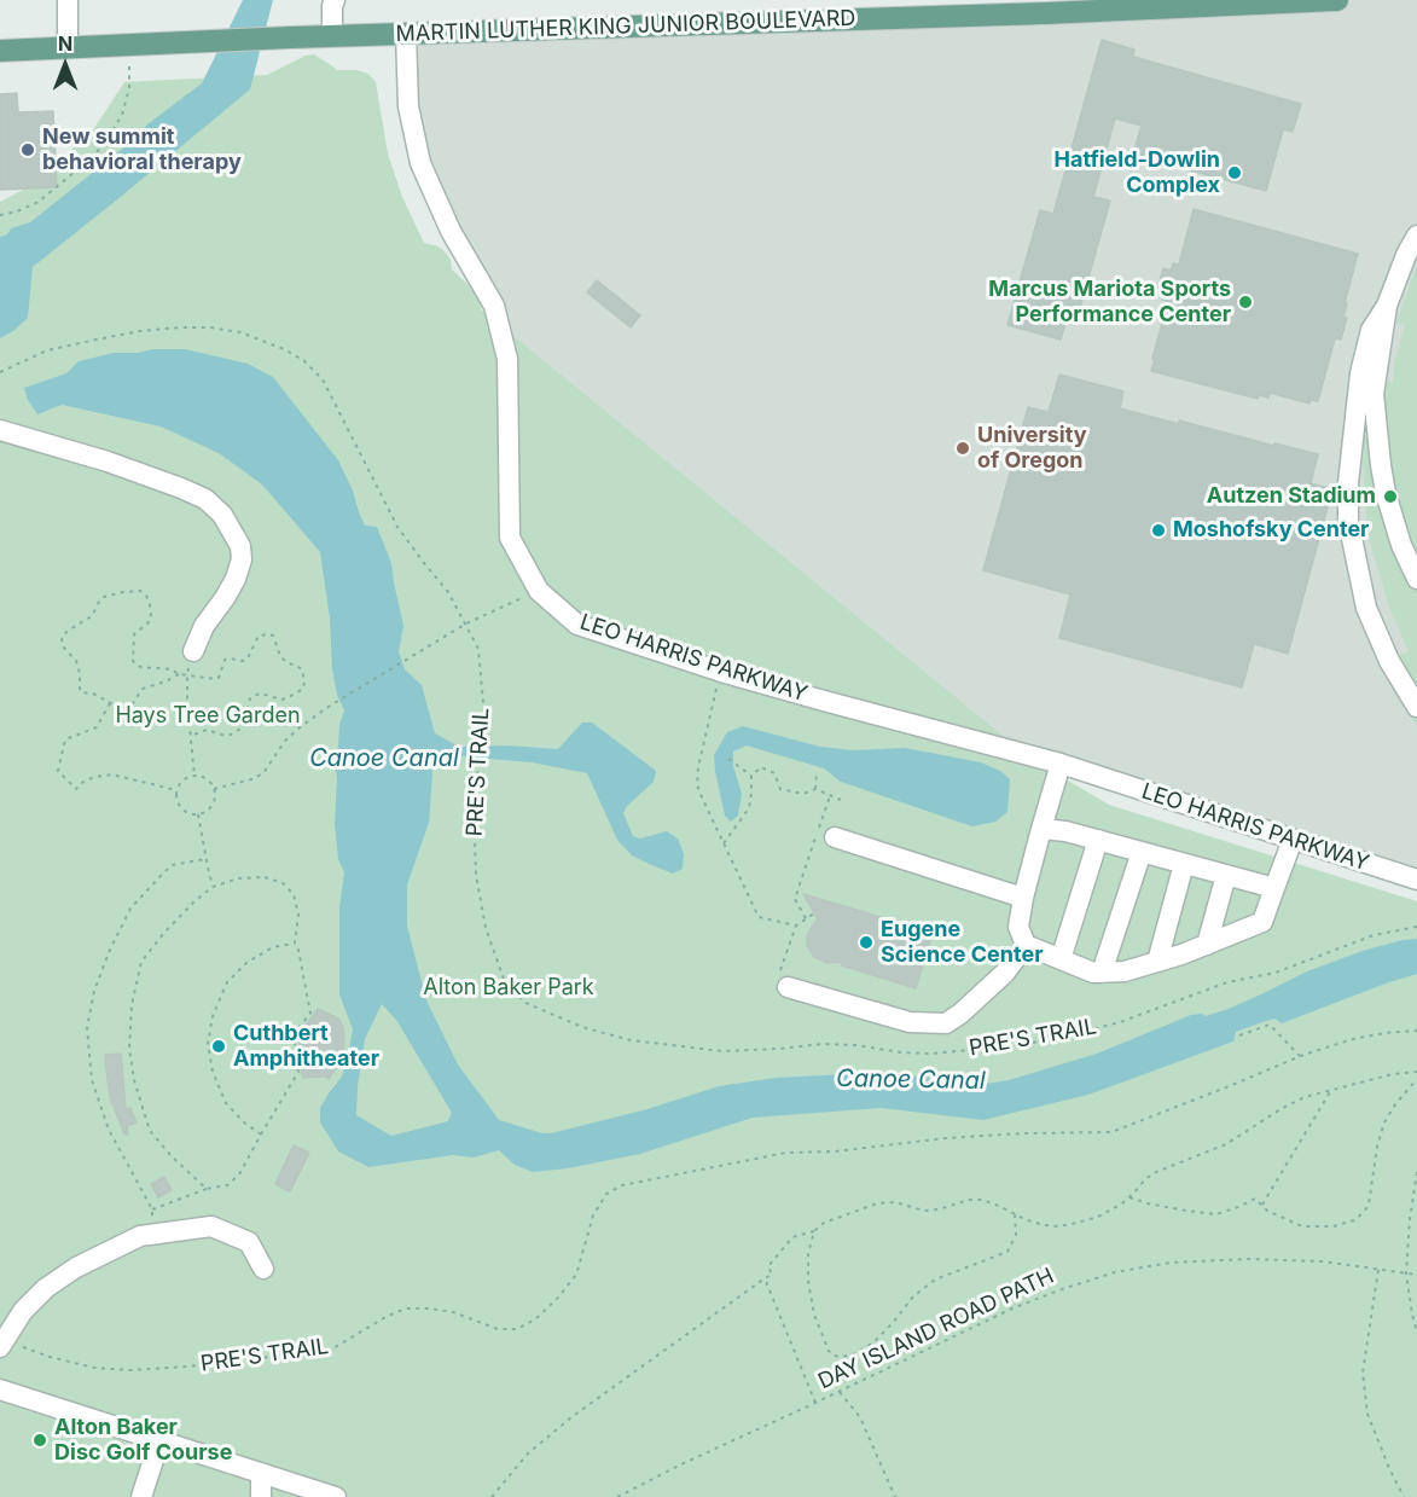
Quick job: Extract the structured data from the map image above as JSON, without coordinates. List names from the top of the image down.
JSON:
{
  "streets": {
    "main road": ["MARTIN LUTHER KING JUNIOR BOULEVARD"],
    "street": ["LEO HARRIS PARKWAY"],
    "path": ["PRE'S TRAIL", "DAY ISLAND ROAD PATH"]
  },
  "crossings": [
    ["MARTIN LUTHER KING JUNIOR BOULEVARD", "LEO HARRIS PARKWAY"]
  ],
  "water": ["Canoe Canal"],
  "parks": ["Hays Tree Garden", "Alton Baker Park"],
  "places": [
    "New summit behavioral therapy",
    "Hatfield-Dowlin Complex",
    "Marcus Mariota Sports Performance Center",
    "University of Oregon",
    "Autzen Stadium",
    "Moshofsky Center",
    "Eugene Science Center",
    "Cuthbert Amphitheater",
    "Alton Baker Disc Golf Course"
  ],
  "north": "top"
}
